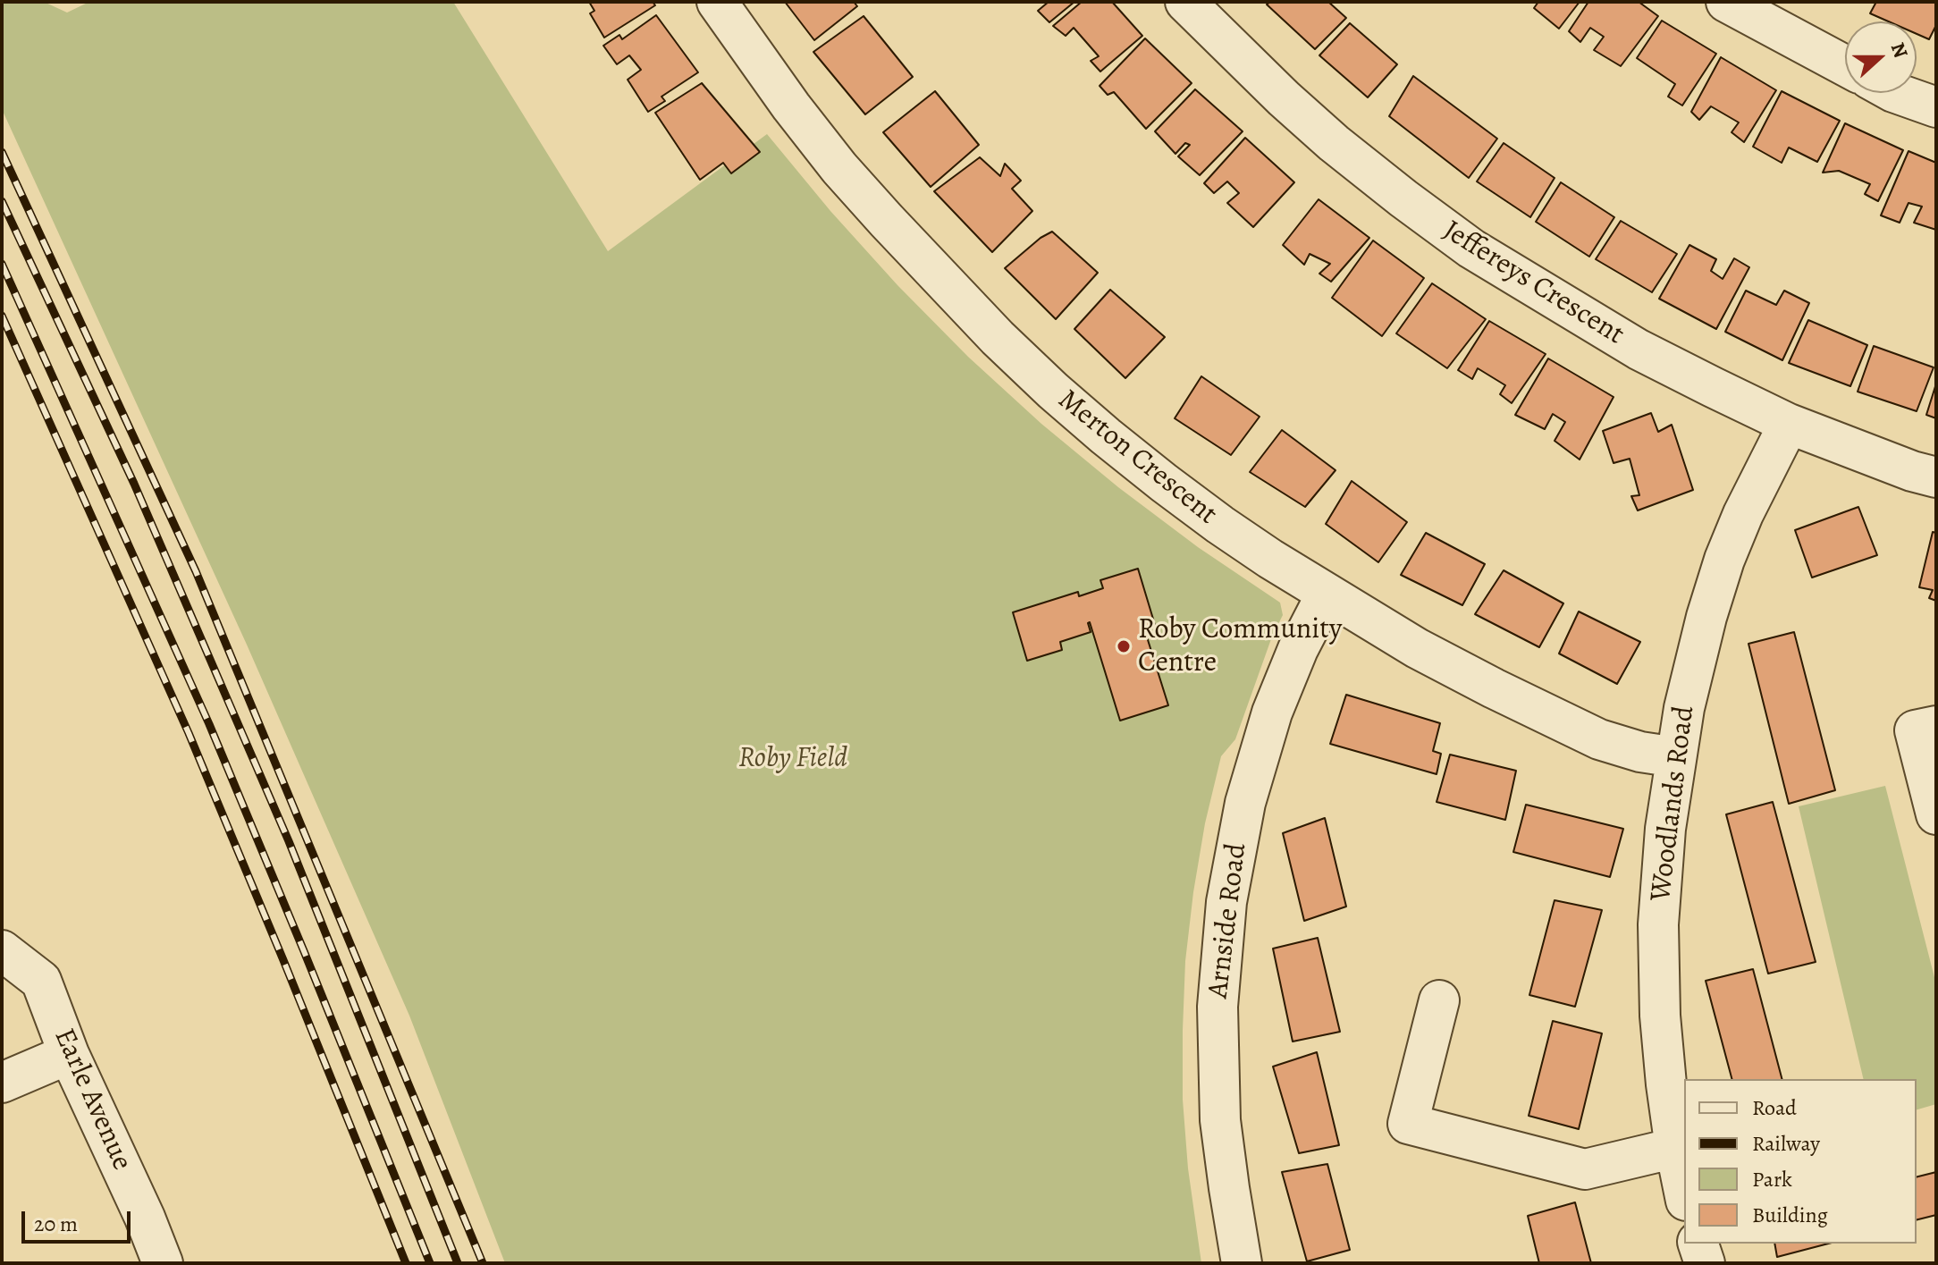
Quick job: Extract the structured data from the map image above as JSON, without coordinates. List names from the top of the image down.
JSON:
{
  "streets": {
    "street": [
      "Jeffereys Crescent",
      "Merton Crescent",
      "Woodlands Road",
      "Arnside Road",
      "Earle Avenue"
    ]
  },
  "crossings": [
    ["Jeffereys Crescent", "Woodlands Road"],
    ["Merton Crescent", "Woodlands Road"],
    ["Merton Crescent", "Arnside Road"]
  ],
  "parks": ["Roby Field"],
  "places": ["Roby Community Centre"],
  "legend": [
    "Road",
    "Railway",
    "Park",
    "Building"
  ],
  "scale_bar": "20 m",
  "north": "right"
}
